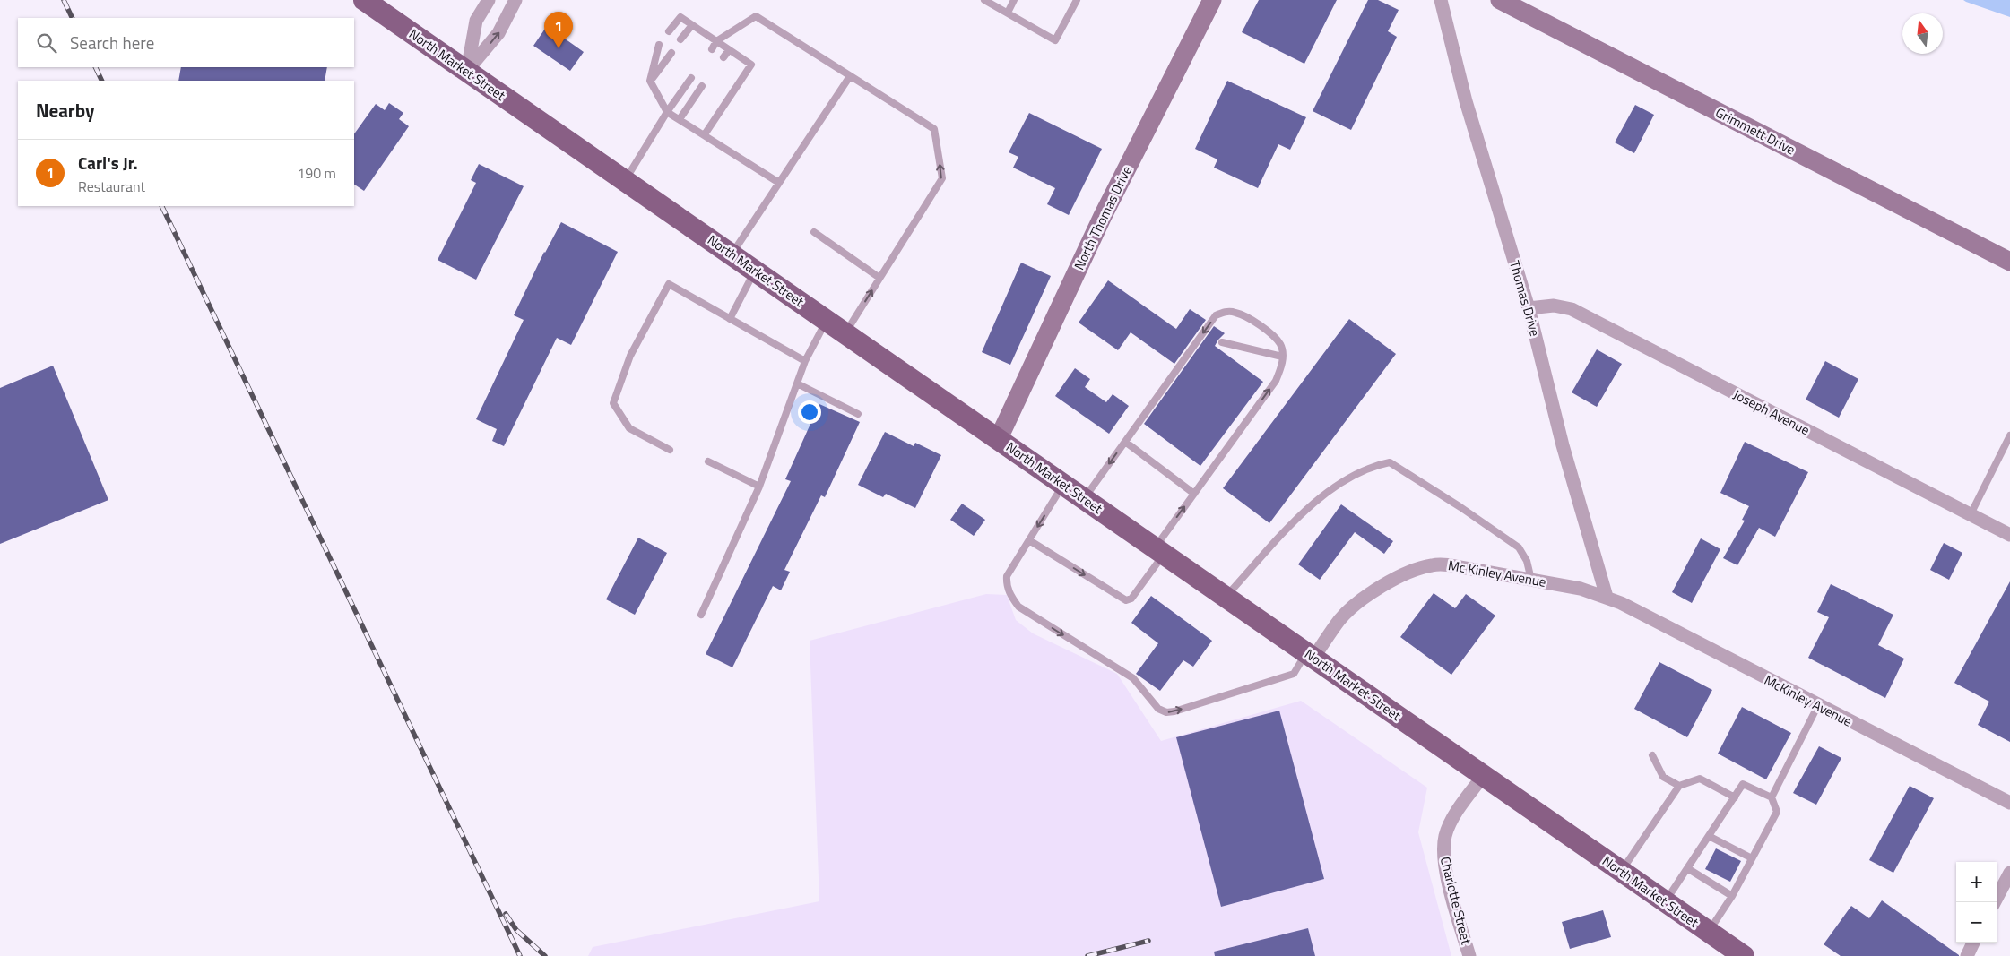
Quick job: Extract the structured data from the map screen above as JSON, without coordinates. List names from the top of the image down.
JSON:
{
  "streets": {
    "main road": ["North Market Street", "Grimmett Drive", "North Thomas Drive"],
    "street": [
      "Thomas Drive",
      "Joseph Avenue",
      "Mc Kinley Avenue",
      "McKinley Avenue",
      "Charlotte Street"
    ]
  },
  "crossings": [
    ["North Market Street", "North Thomas Drive"],
    ["North Market Street", "Mc Kinley Avenue"],
    ["North Market Street", "Charlotte Street"],
    ["Thomas Drive", "Joseph Avenue"],
    ["Thomas Drive", "Mc Kinley Avenue"],
    ["Thomas Drive", "McKinley Avenue"],
    ["Mc Kinley Avenue", "McKinley Avenue"]
  ],
  "north": "top",
  "page": {
    "pins": "1",
    "search": "Search here",
    "heading": "Nearby",
    "list": [
      {
        "mark": "1",
        "name": "Carl's Jr.",
        "note": "Restaurant",
        "value": "190 m"
      }
    ],
    "map_buttons": ["+", "−"]
  }
}
